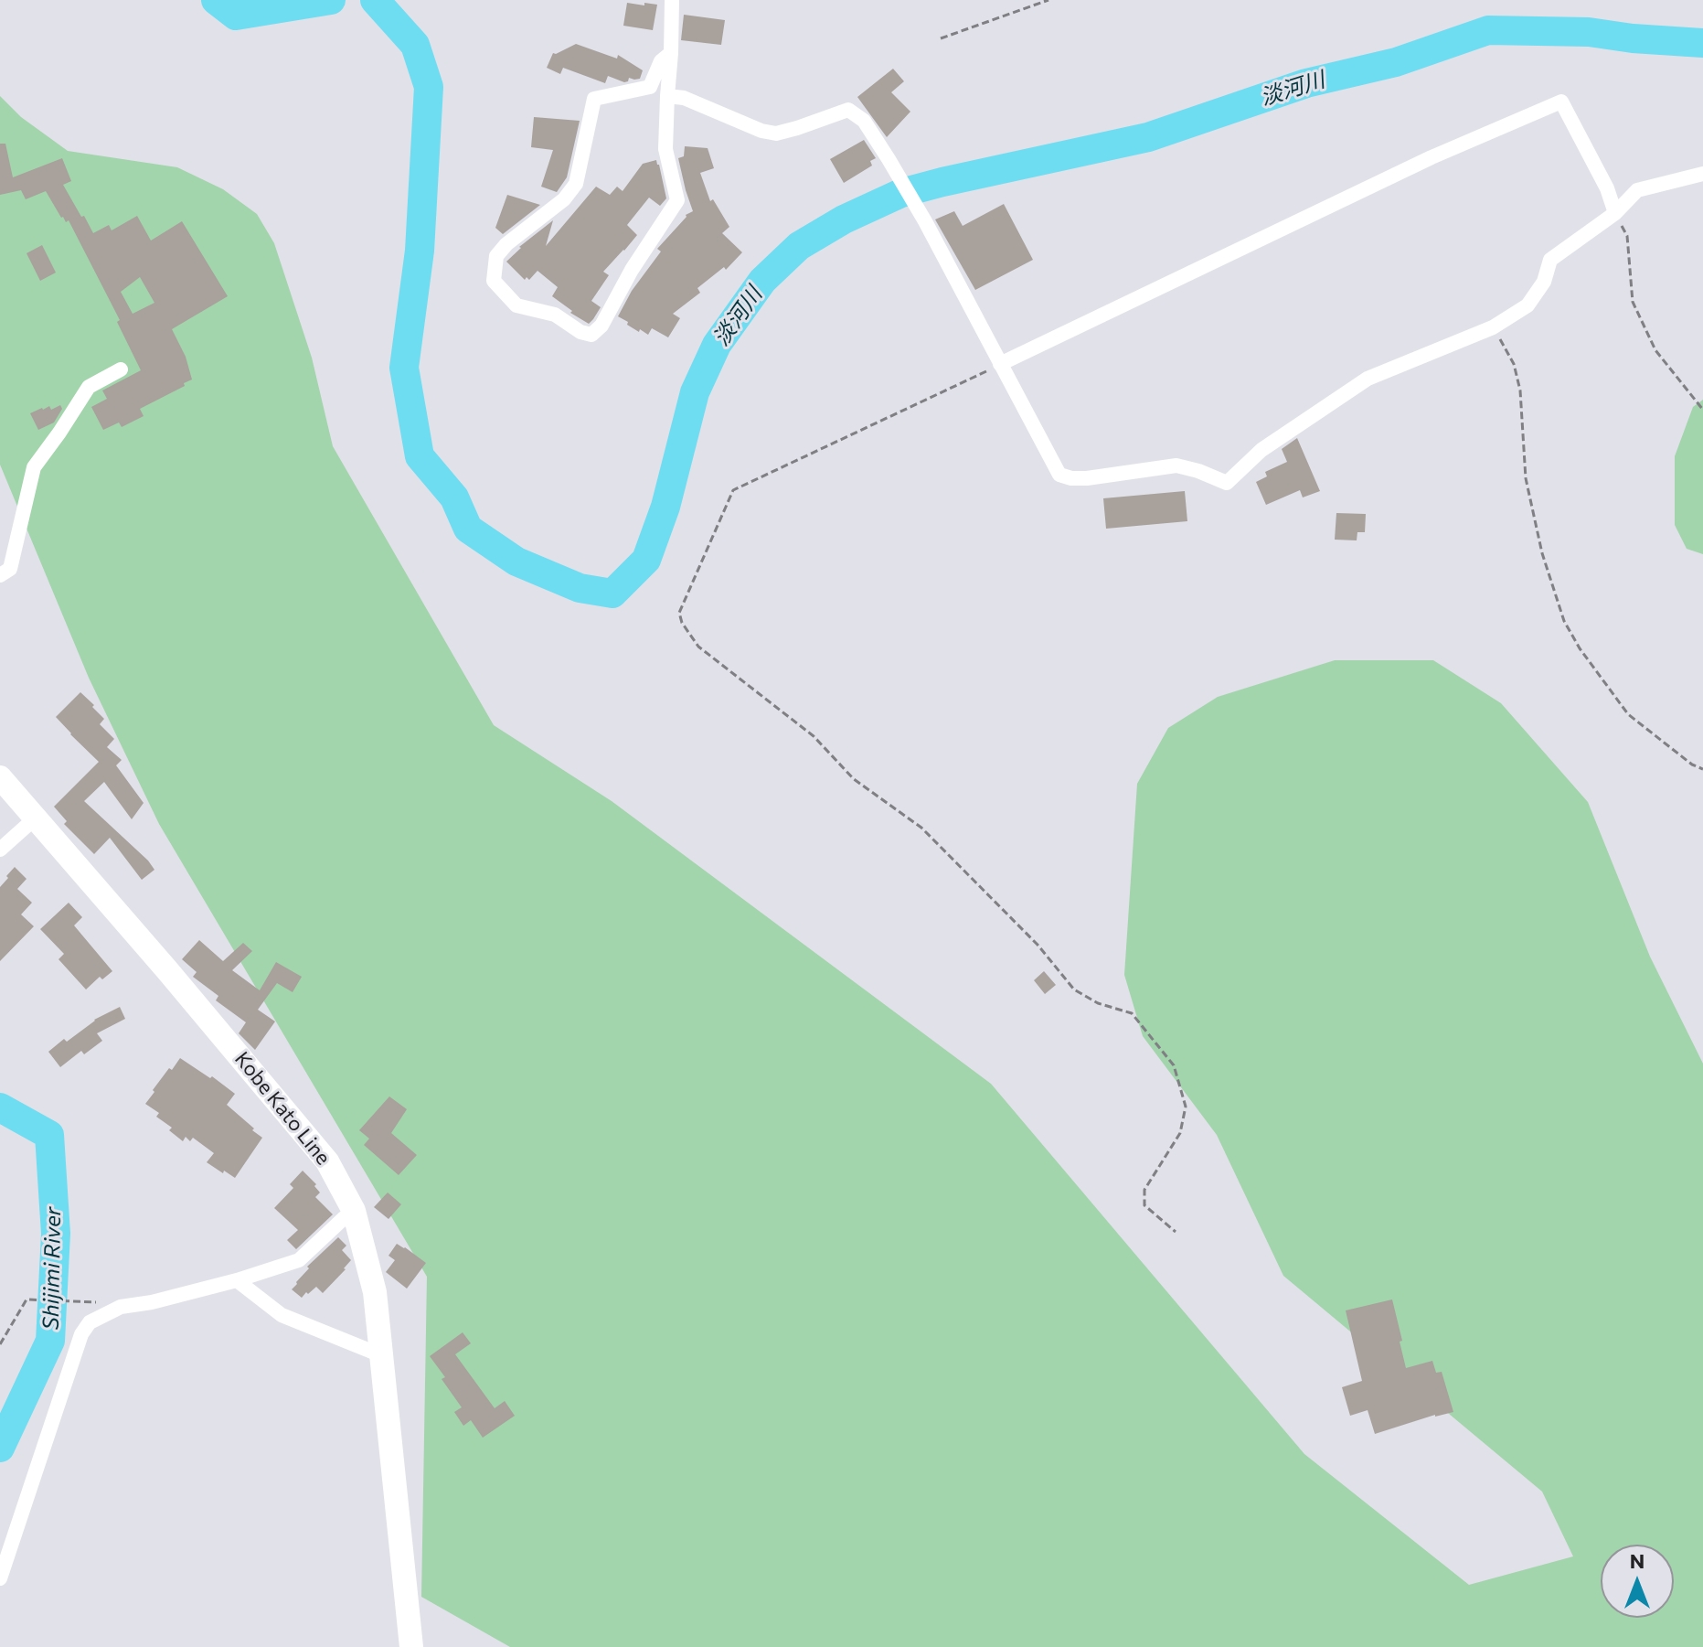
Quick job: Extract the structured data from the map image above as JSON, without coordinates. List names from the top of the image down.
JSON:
{
  "streets": {
    "main road": ["Kobe Kato Line"]
  },
  "water": ["淡河川", "Shijimi River"],
  "north": "top"
}
